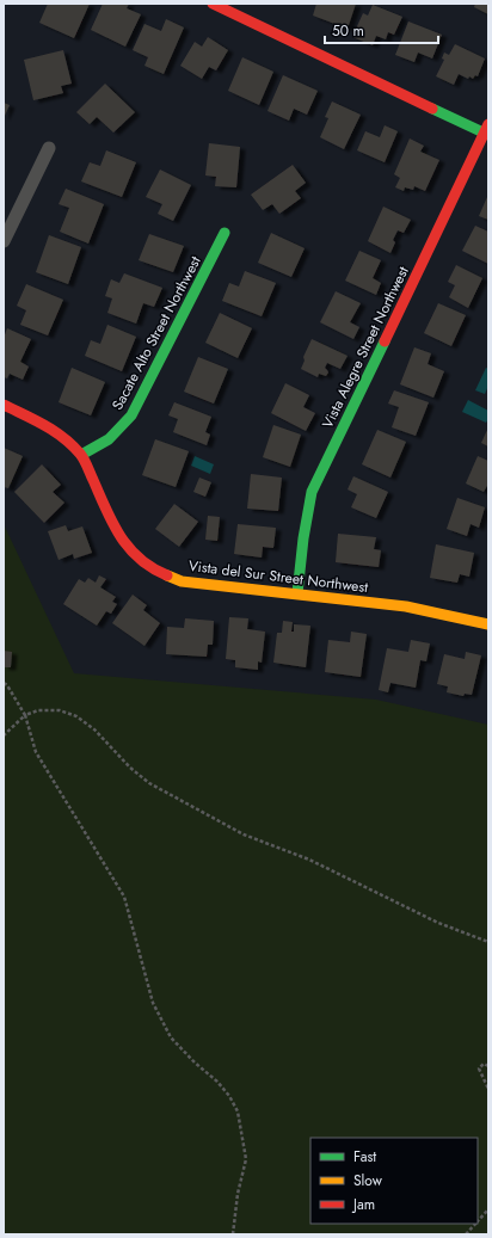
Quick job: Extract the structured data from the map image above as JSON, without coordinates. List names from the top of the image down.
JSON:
{
  "streets": {
    "street": ["Sacate Alto Street Northwest", "Vista Alegre Street Northwest", "Vista del Sur Street Northwest"]
  },
  "crossings": [
    ["Sacate Alto Street Northwest", "Vista del Sur Street Northwest"],
    ["Vista Alegre Street Northwest", "Vista del Sur Street Northwest"]
  ],
  "legend": ["Fast", "Slow", "Jam"],
  "scale_bar": "50 m"
}
